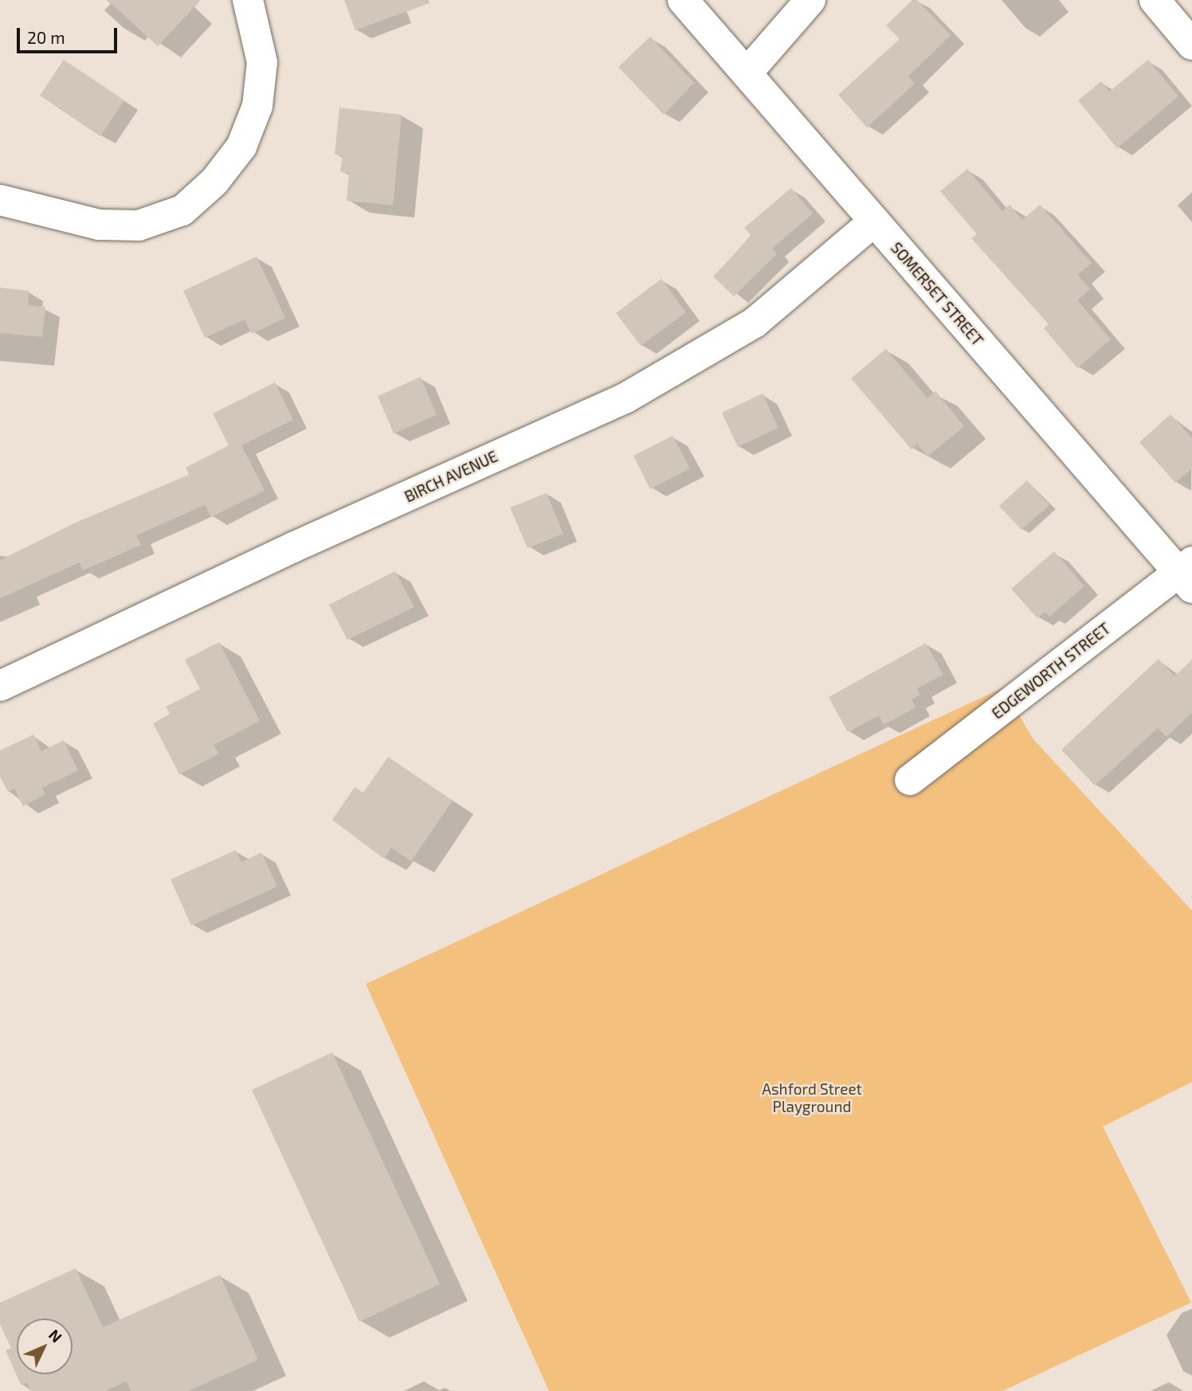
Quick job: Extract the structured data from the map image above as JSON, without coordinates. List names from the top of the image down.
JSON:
{
  "streets": {
    "street": ["SOMERSET STREET", "BIRCH AVENUE", "EDGEWORTH STREET"]
  },
  "crossings": [
    ["SOMERSET STREET", "BIRCH AVENUE"],
    ["SOMERSET STREET", "EDGEWORTH STREET"]
  ],
  "parks": ["Ashford Street Playground"],
  "scale_bar": "20 m",
  "north": "top right"
}
